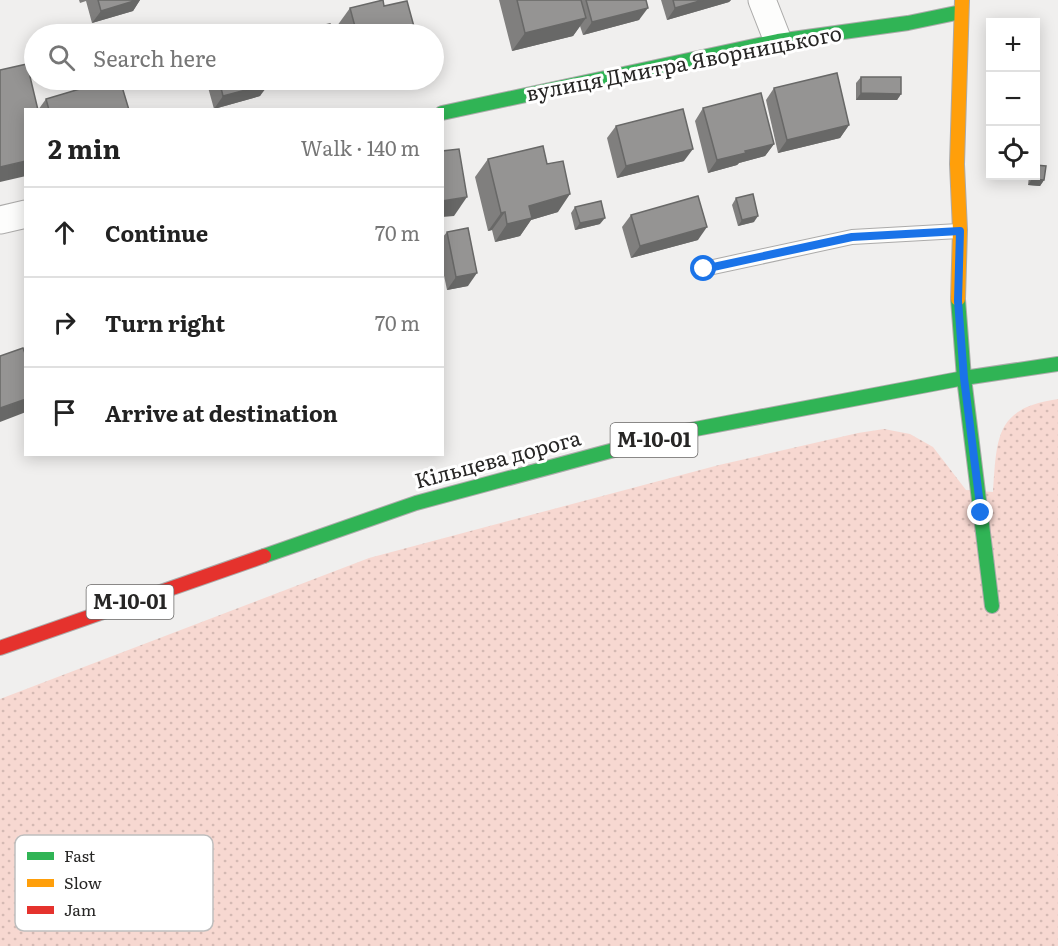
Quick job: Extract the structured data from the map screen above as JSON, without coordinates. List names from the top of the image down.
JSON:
{
  "streets": {
    "main road": ["вулиця Дмитра Яворницького", "М-10-01", "Кільцева дорога"]
  },
  "legend": ["Fast", "Slow", "Jam"],
  "page": {
    "map_buttons": ["+", "−"],
    "search": "Search here",
    "heading": ["2 min", "Walk · 140 m"],
    "list": [
      ["Continue", "70 m"],
      ["Turn right", "70 m"],
      "Arrive at destination"
    ]
  }
}
